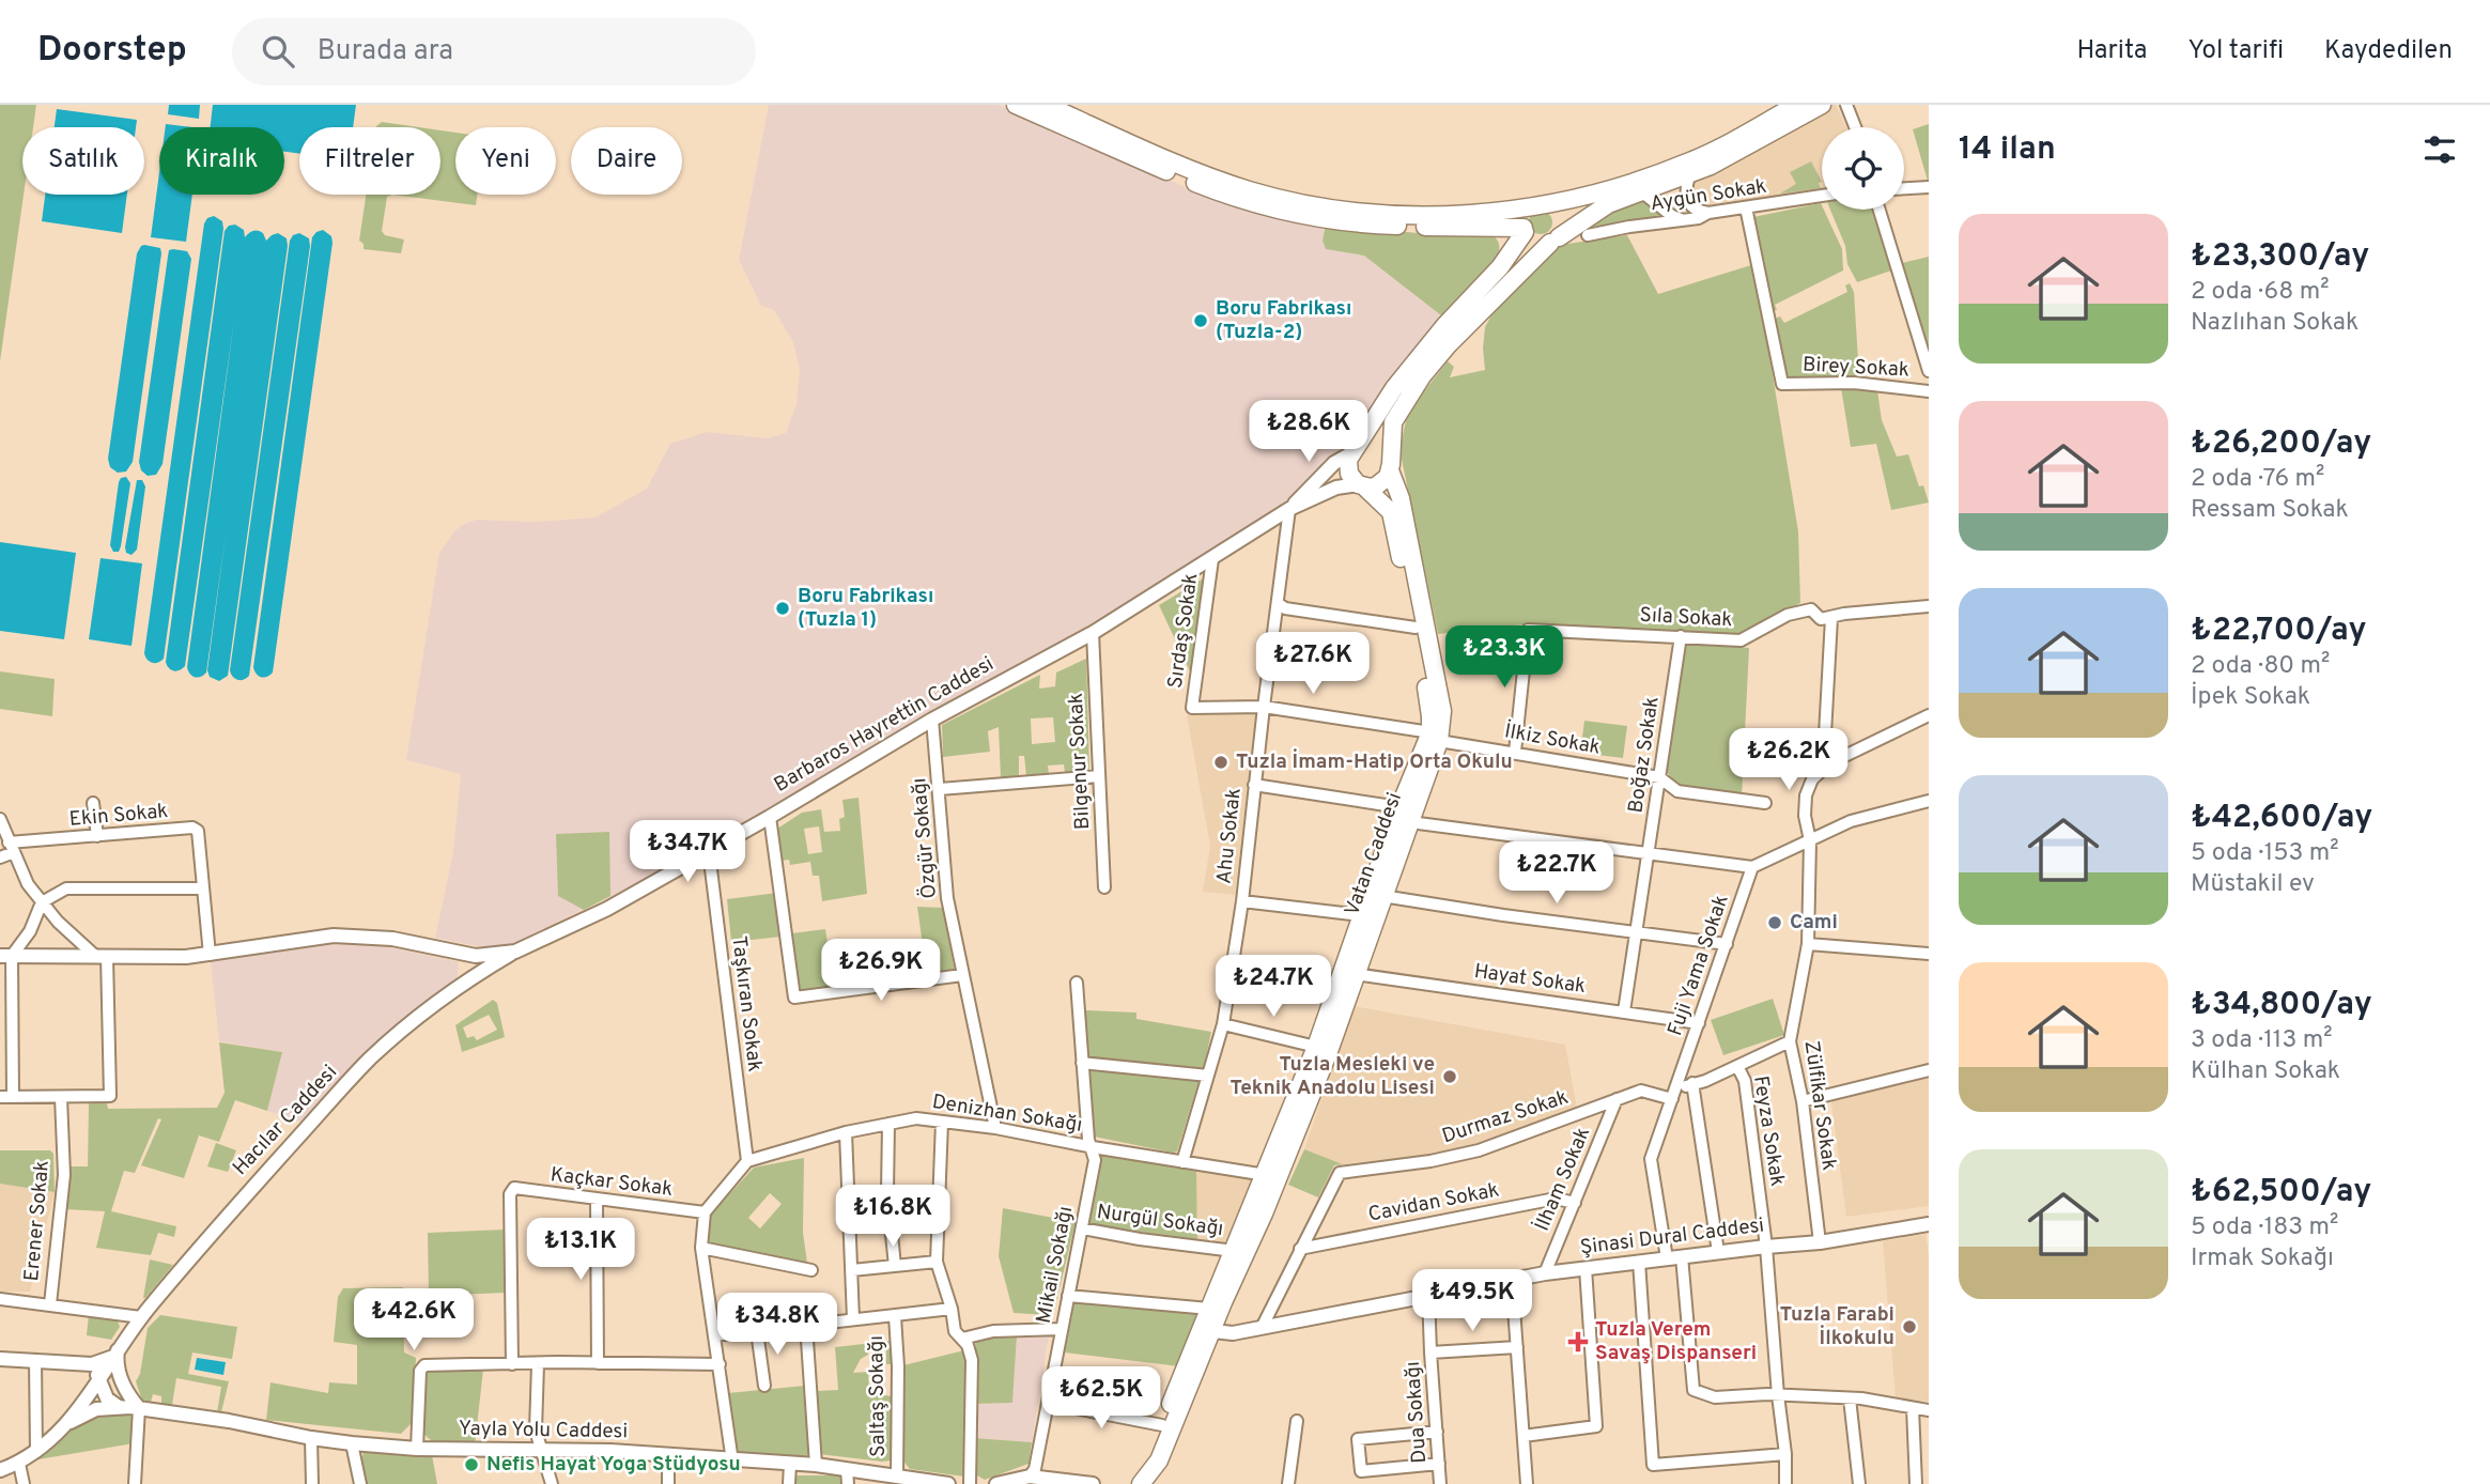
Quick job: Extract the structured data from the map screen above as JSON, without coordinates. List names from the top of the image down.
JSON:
{
  "streets": {
    "main road": ["Vatan Caddesi"],
    "street": [
      "Aygün Sokak",
      "Birey Sokak",
      "Sıla Sokak",
      "Sırdaş Sokak",
      "Barbaros Hayrettin Caddesi",
      "İlkiz Sokak",
      "Boğaz Sokak",
      "Bilgenur Sokak",
      "Ekin Sokak",
      "Ahu Sokak",
      "Özgür Sokağı",
      "Fuji Yama Sokak",
      "Hayat Sokak",
      "Taşkıran Sokak",
      "Zülfikar Sokak",
      "Denizhan Sokağı",
      "Durmaz Sokak",
      "Hacılar Caddesi",
      "Feyza Sokak",
      "İlham Sokak",
      "Kaçkar Sokak",
      "Cavidan Sokak",
      "Erener Sokak",
      "Nurgül Sokağı",
      "Şinasi Dural Caddesi",
      "Mikail Sokağı",
      "Saltaş Sokağı",
      "Dua Sokağı",
      "Yayla Yolu Caddesi"
    ]
  },
  "crossings": [
    ["Aygün Sokak", "Birey Sokak"],
    ["Sıla Sokak", "İlkiz Sokak"],
    ["Sıla Sokak", "Boğaz Sokak"],
    ["Sırdaş Sokak", "Barbaros Hayrettin Caddesi"],
    ["Sırdaş Sokak", "İlkiz Sokak"],
    ["Barbaros Hayrettin Caddesi", "Bilgenur Sokak"],
    ["Barbaros Hayrettin Caddesi", "Ekin Sokak"],
    ["Barbaros Hayrettin Caddesi", "Ahu Sokak"],
    ["Barbaros Hayrettin Caddesi", "Özgür Sokağı"],
    ["Barbaros Hayrettin Caddesi", "Taşkıran Sokak"],
    ["Barbaros Hayrettin Caddesi", "Hacılar Caddesi"],
    ["İlkiz Sokak", "Boğaz Sokak"],
    ["İlkiz Sokak", "Ahu Sokak"],
    ["İlkiz Sokak", "Vatan Caddesi"],
    ["Boğaz Sokak", "Hayat Sokak"],
    ["Ahu Sokak", "Denizhan Sokağı"],
    ["Özgür Sokağı", "Denizhan Sokağı"],
    ["Vatan Caddesi", "Hayat Sokak"],
    ["Vatan Caddesi", "Denizhan Sokağı"],
    ["Vatan Caddesi", "Nurgül Sokağı"],
    ["Vatan Caddesi", "Şinasi Dural Caddesi"],
    ["Fuji Yama Sokak", "Hayat Sokak"],
    ["Fuji Yama Sokak", "Durmaz Sokak"],
    ["Fuji Yama Sokak", "Şinasi Dural Caddesi"],
    ["Taşkıran Sokak", "Denizhan Sokağı"],
    ["Zülfikar Sokak", "Şinasi Dural Caddesi"],
    ["Denizhan Sokağı", "Mikail Sokağı"],
    ["Durmaz Sokak", "İlham Sokak"],
    ["Durmaz Sokak", "Cavidan Sokak"],
    ["Durmaz Sokak", "Şinasi Dural Caddesi"],
    ["Hacılar Caddesi", "Yayla Yolu Caddesi"],
    ["Feyza Sokak", "Şinasi Dural Caddesi"],
    ["İlham Sokak", "Cavidan Sokak"],
    ["İlham Sokak", "Şinasi Dural Caddesi"],
    ["Nurgül Sokağı", "Mikail Sokağı"],
    ["Şinasi Dural Caddesi", "Dua Sokağı"],
    ["Saltaş Sokağı", "Yayla Yolu Caddesi"]
  ],
  "places": {
    "other": [
      "Boru Fabrikası (Tuzla-2)",
      "Boru Fabrikası (Tuzla 1)",
      "Tuzla İmam-Hatip Orta Okulu",
      "Cami",
      "Tuzla Mesleki ve Teknik Anadolu Lisesi",
      "Tuzla Farabi İlkokulu",
      "Nefis Hayat Yoga Stüdyosu"
    ],
    "health": ["Tuzla Verem Savaş Dispanseri"]
  },
  "page": {
    "header": "Doorstep",
    "search": "Burada ara",
    "nav": ["Harita", "Yol tarifi", "Kaydedilen"],
    "heading": "14 ilan",
    "chip": [
      "Satılık",
      "Kiralık",
      "Filtreler",
      "Yeni",
      "Daire"
    ],
    "list": [
      {
        "name": "₺23,300/ay",
        "note": "2 oda · 68 m² · Nazlıhan Sokak"
      },
      {
        "name": "₺26,200/ay",
        "note": "2 oda · 76 m² · Ressam Sokak"
      },
      {
        "name": "₺22,700/ay",
        "note": "2 oda · 80 m² · İpek Sokak"
      },
      {
        "name": "₺42,600/ay",
        "note": "5 oda · 153 m² · Müstakil ev"
      },
      {
        "name": "₺34,800/ay",
        "note": "3 oda · 113 m² · Külhan Sokak"
      },
      {
        "name": "₺62,500/ay",
        "note": "5 oda · 183 m² · Irmak Sokağı"
      }
    ],
    "price": [
      "₺28.6K",
      "₺23.3K",
      "₺27.6K",
      "₺26.2K",
      "₺34.7K",
      "₺22.7K",
      "₺26.9K",
      "₺24.7K",
      "₺16.8K",
      "₺13.1K",
      "₺49.5K",
      "₺42.6K",
      "₺34.8K",
      "₺62.5K"
    ]
  }
}
